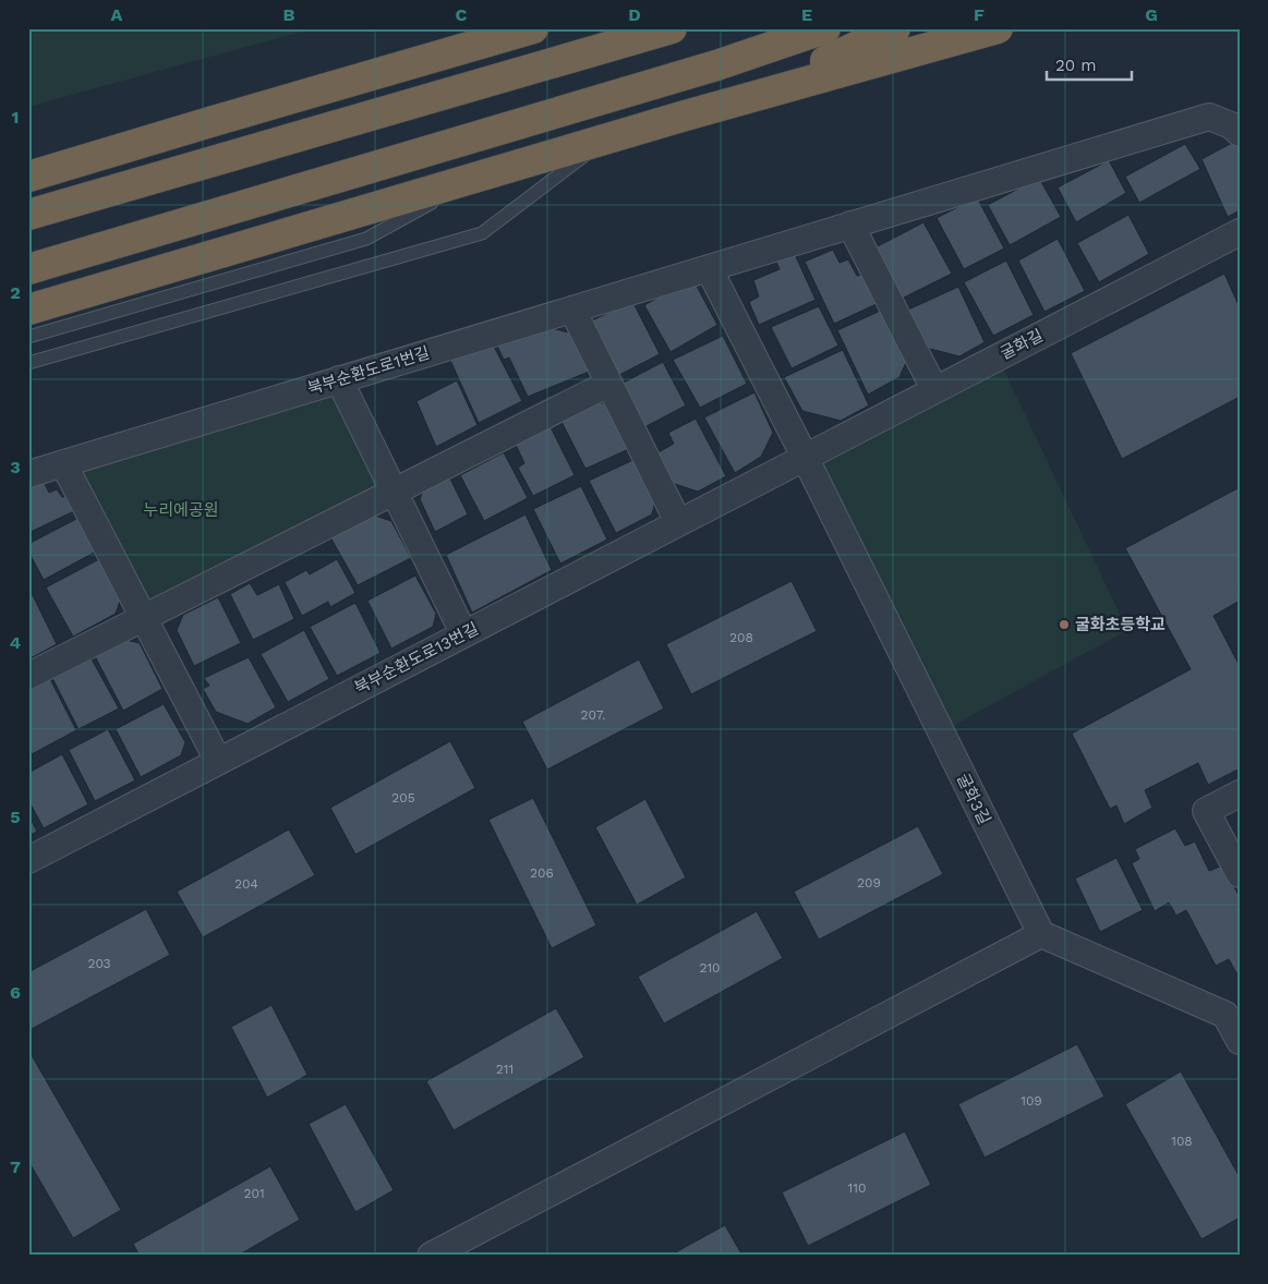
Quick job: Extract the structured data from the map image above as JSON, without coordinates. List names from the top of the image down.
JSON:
{
  "streets": {
    "street": [
      "굴화길",
      "북부순환도로1번길",
      "북부순환도로13번길",
      "굴화3길"
    ]
  },
  "crossings": [
    ["굴화길", "북부순환도로13번길"],
    ["굴화길", "굴화3길"],
    ["북부순환도로1번길", "굴화3길"],
    ["북부순환도로13번길", "굴화3길"]
  ],
  "parks": ["누리에공원"],
  "places": ["굴화초등학교"],
  "house_numbers": [
    "208",
    "207.",
    "205",
    "206",
    "209",
    "204",
    "203",
    "210",
    "211",
    "109",
    "108",
    "110",
    "201"
  ],
  "scale_bar": "20 m",
  "grid": {
    "columns": [
      "A",
      "B",
      "C",
      "D",
      "E",
      "F",
      "G"
    ],
    "rows": [
      "1",
      "2",
      "3",
      "4",
      "5",
      "6",
      "7"
    ]
  }
}
